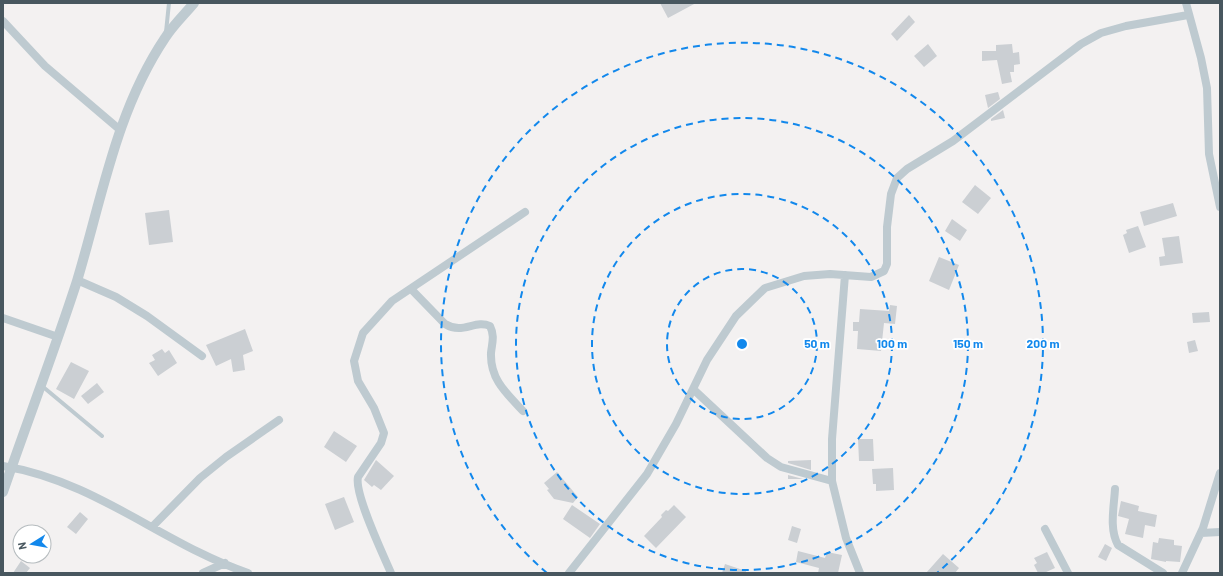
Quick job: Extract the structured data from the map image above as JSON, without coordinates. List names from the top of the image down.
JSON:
{
  "north": "left",
  "rings": [
    "50 m",
    "100 m",
    "150 m",
    "200 m"
  ]
}
